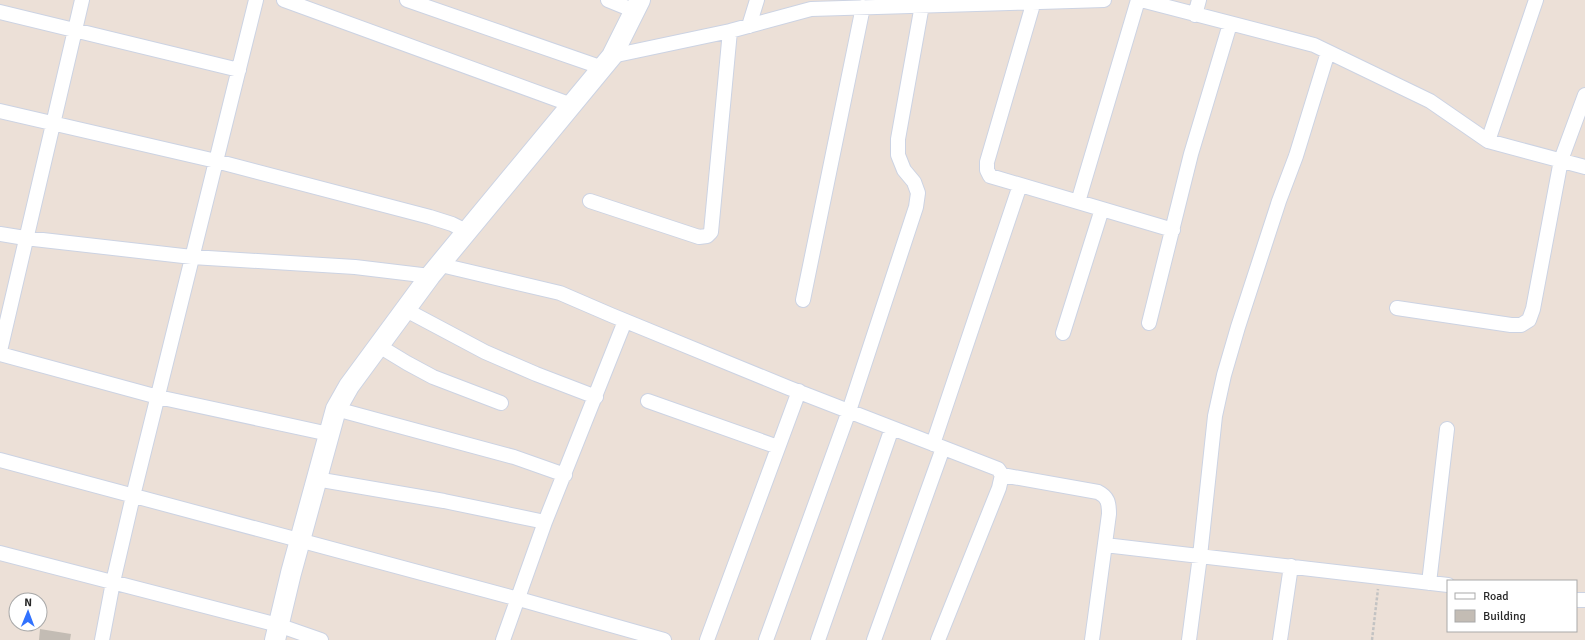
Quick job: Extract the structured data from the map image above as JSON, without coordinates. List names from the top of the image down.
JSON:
{
  "legend": ["Road", "Building"],
  "north": "top"
}
